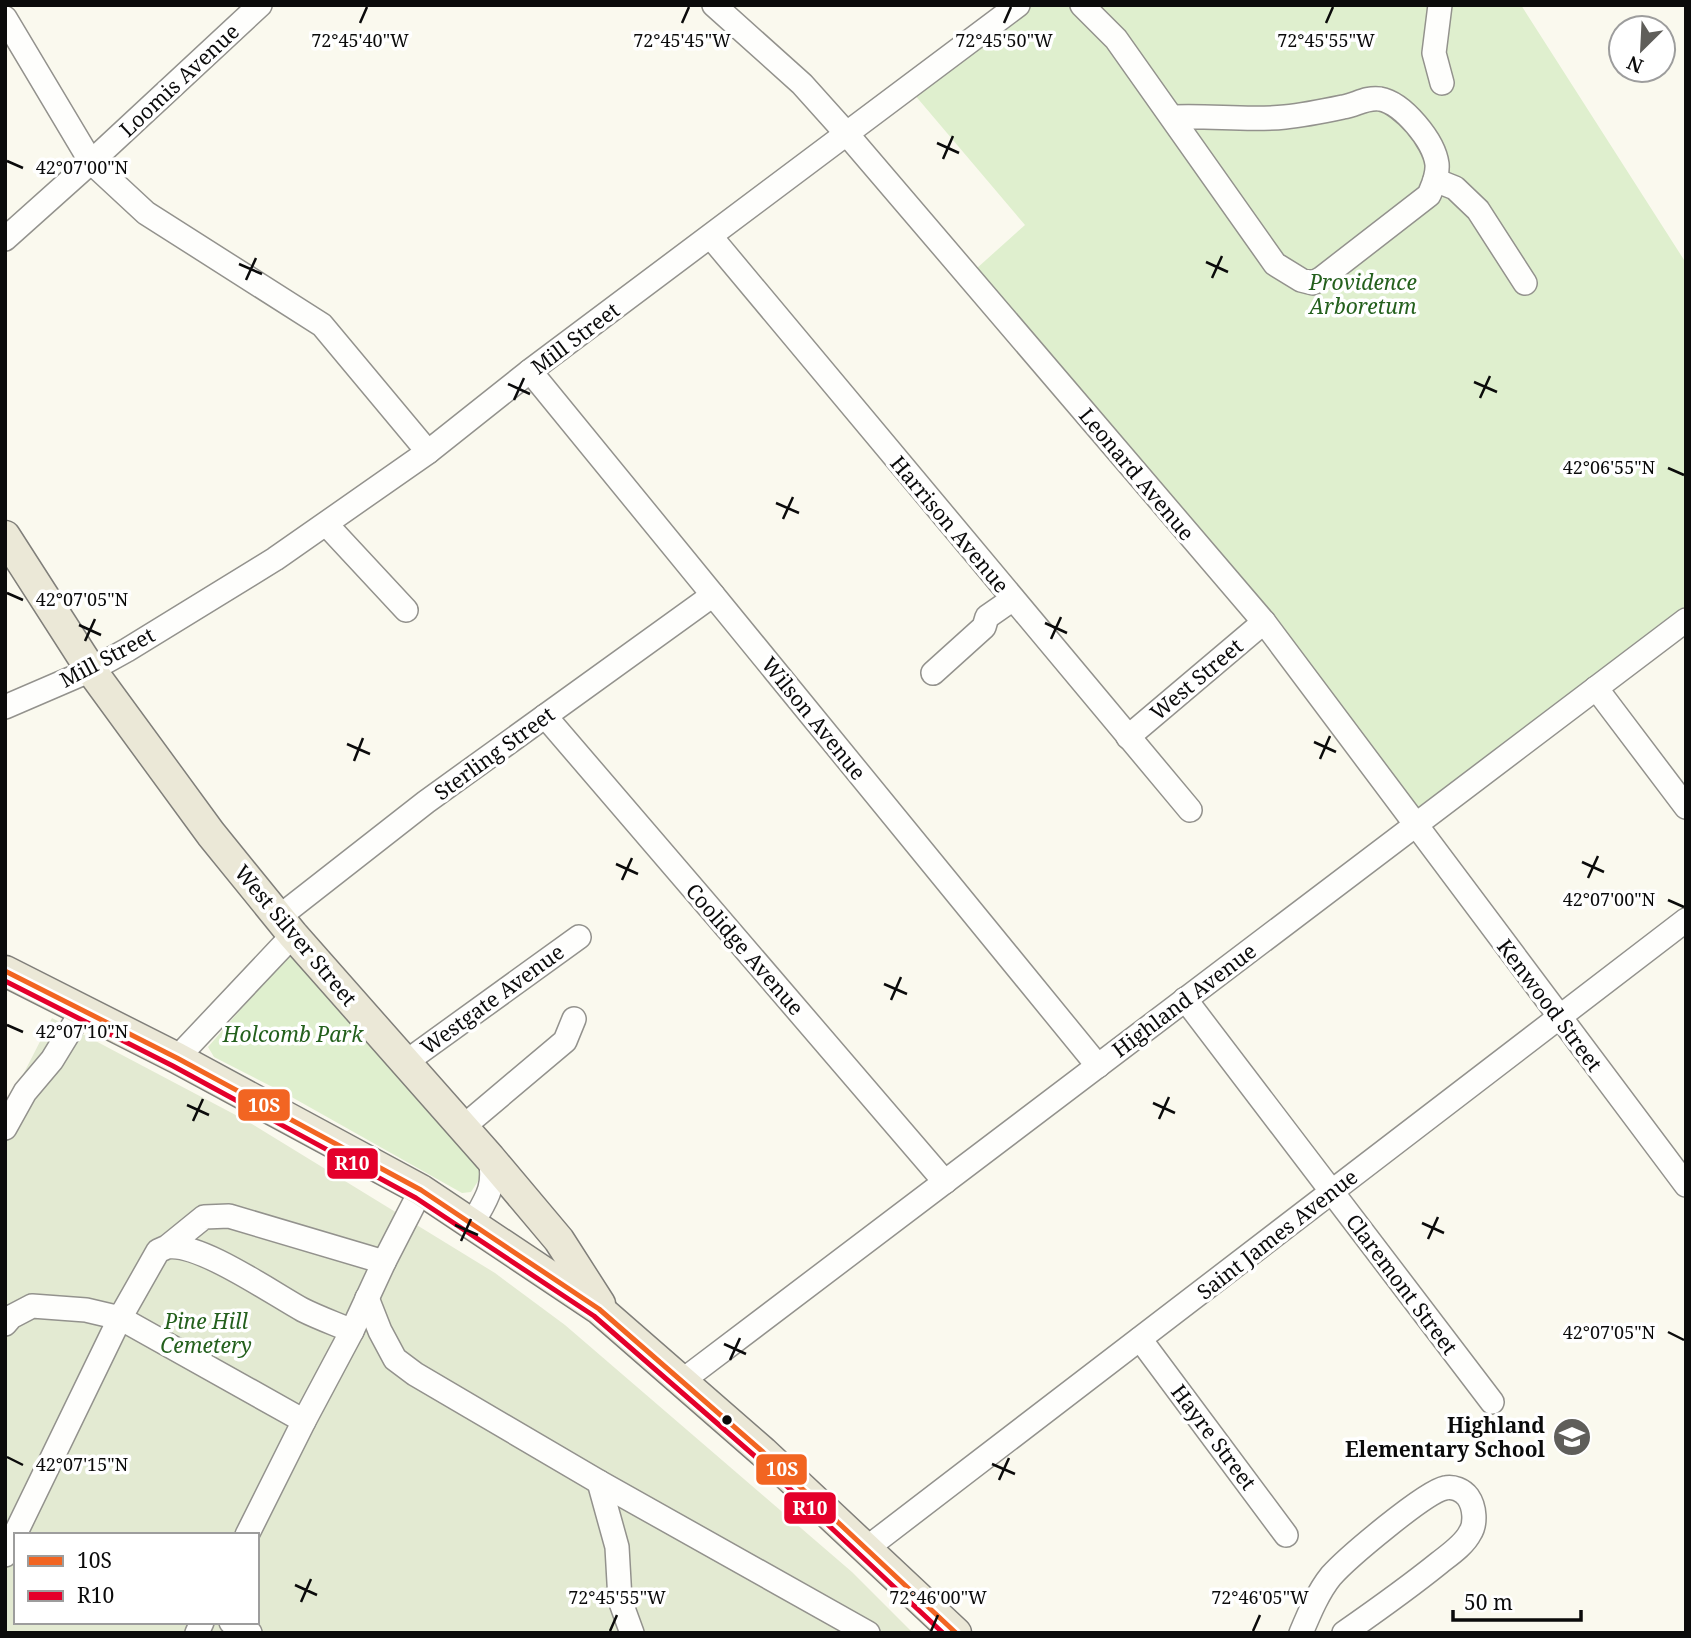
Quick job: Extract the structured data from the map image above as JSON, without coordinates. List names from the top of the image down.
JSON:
{
  "streets": {
    "main road": ["West Silver Street"],
    "street": [
      "Loomis Avenue",
      "Mill Street",
      "Leonard Avenue",
      "Harrison Avenue",
      "West Street",
      "Wilson Avenue",
      "Sterling Street",
      "Coolidge Avenue",
      "Westgate Avenue",
      "Highland Avenue",
      "Kenwood Street",
      "Saint James Avenue",
      "Claremont Street",
      "Hayre Street"
    ]
  },
  "crossings": [
    ["Mill Street", "Leonard Avenue"],
    ["Mill Street", "Harrison Avenue"],
    ["Mill Street", "Wilson Avenue"],
    ["Mill Street", "West Silver Street"],
    ["Leonard Avenue", "West Street"],
    ["Leonard Avenue", "Highland Avenue"],
    ["Leonard Avenue", "Kenwood Street"],
    ["Harrison Avenue", "West Street"],
    ["Wilson Avenue", "Sterling Street"],
    ["Wilson Avenue", "Highland Avenue"],
    ["Sterling Street", "West Silver Street"],
    ["Sterling Street", "Coolidge Avenue"],
    ["West Silver Street", "Westgate Avenue"],
    ["Coolidge Avenue", "Highland Avenue"],
    ["Highland Avenue", "Kenwood Street"],
    ["Highland Avenue", "Claremont Street"],
    ["Kenwood Street", "Saint James Avenue"],
    ["Saint James Avenue", "Claremont Street"],
    ["Saint James Avenue", "Hayre Street"]
  ],
  "parks": ["Providence Arboretum", "Holcomb Park", "Pine Hill Cemetery"],
  "places": {
    "school or university": ["Highland Elementary School"]
  },
  "lines": ["transit line 10S", "transit line R10"],
  "legend": ["10S", "R10"],
  "scale_bar": "50 m",
  "north": "bottom left",
  "coordinates": [
    "72°45'40\"W",
    "72°45'45\"W",
    "72°45'50\"W",
    "72°45'55\"W",
    "42°07'00\"N",
    "42°06'55\"N",
    "42°07'05\"N",
    "42°07'10\"N",
    "42°07'15\"N",
    "72°46'00\"W",
    "72°46'05\"W"
  ]
}
